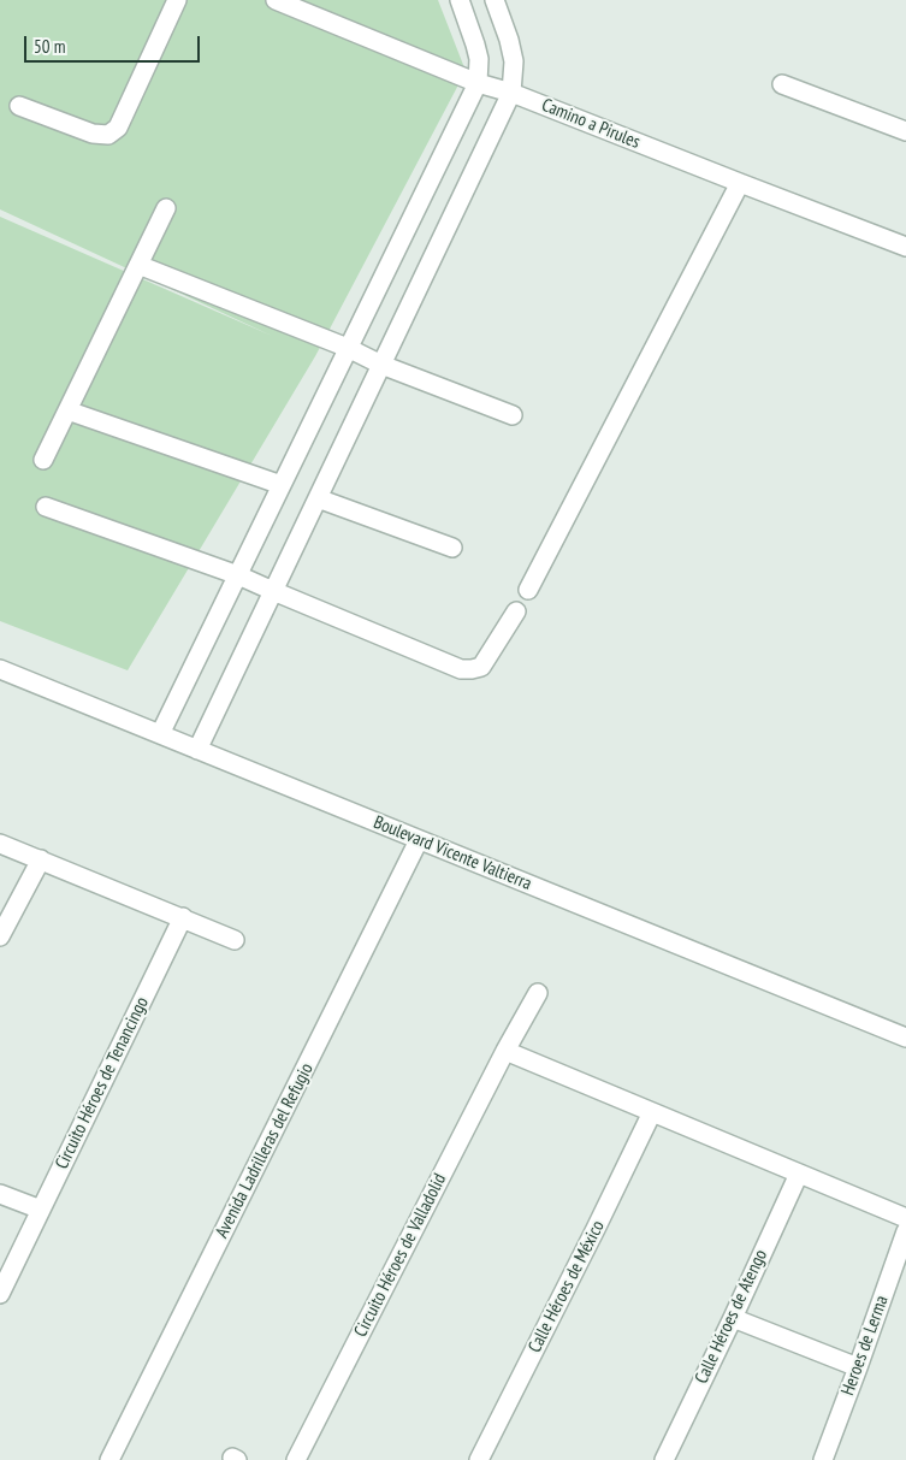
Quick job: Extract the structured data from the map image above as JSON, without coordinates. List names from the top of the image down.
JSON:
{
  "streets": {
    "street": [
      "Camino a Pirules",
      "Boulevard Vicente Valtierra",
      "Circuito Héroes de Tenancingo",
      "Avenida Ladrilleras del Refugio",
      "Circuito Héroes de Valladolid",
      "Calle Héroes de México",
      "Calle Héroes de Atengo",
      "Heroes de Lerma"
    ]
  },
  "crossings": [
    ["Boulevard Vicente Valtierra", "Avenida Ladrilleras del Refugio"]
  ],
  "scale_bar": "50 m"
}
